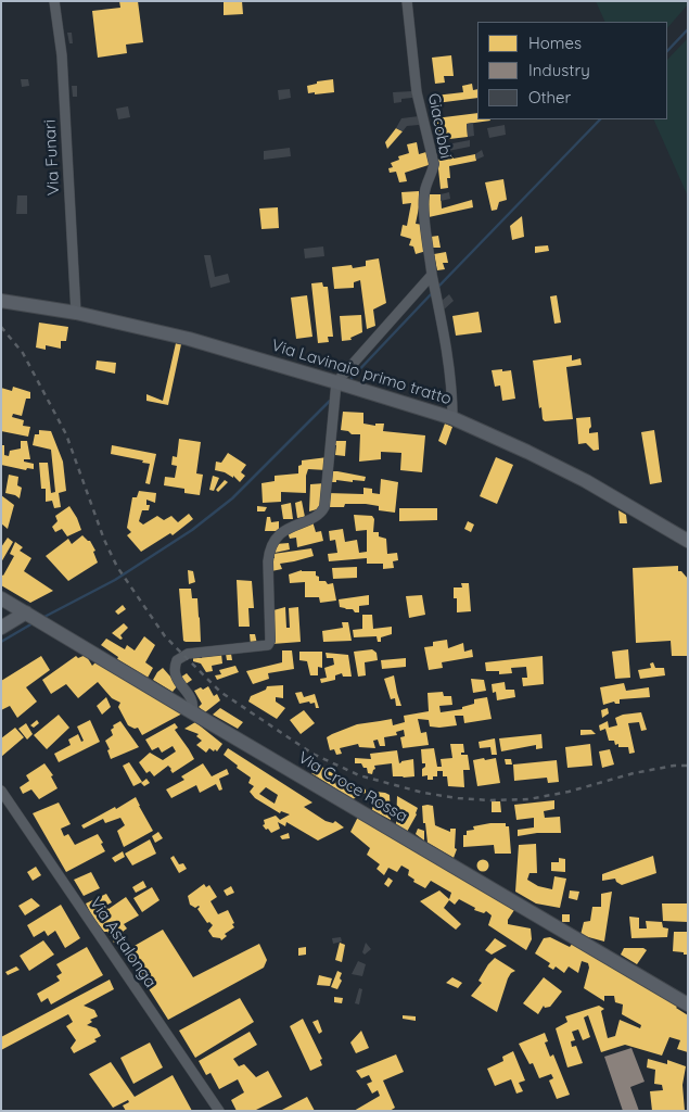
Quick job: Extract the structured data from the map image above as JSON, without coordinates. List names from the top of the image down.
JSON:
{
  "streets": {
    "main road": ["Via Lavinaio primo tratto", "Via Croce Rossa"],
    "street": ["Giacobbi", "Via Funari", "Via Astalonga"]
  },
  "crossings": [
    ["Giacobbi", "Via Lavinaio primo tratto"],
    ["Via Funari", "Via Lavinaio primo tratto"]
  ],
  "legend": ["Homes", "Industry", "Other"]
}
